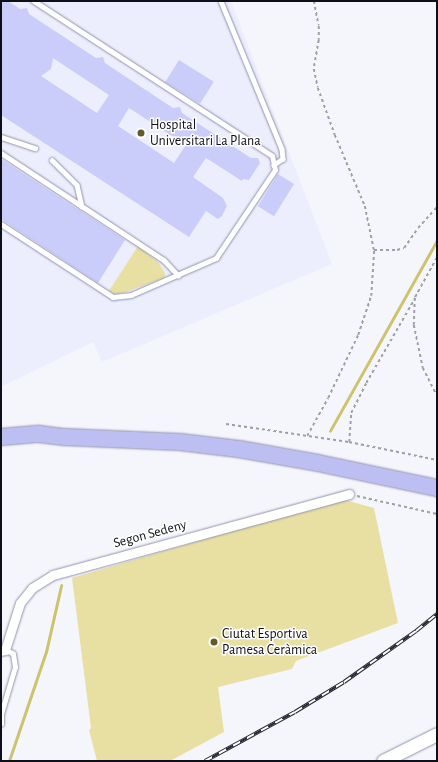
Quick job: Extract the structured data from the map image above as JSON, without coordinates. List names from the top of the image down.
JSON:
{
  "streets": {
    "street": ["Segon Sedeny"]
  },
  "places": ["Hospital Universitari La Plana", "Ciutat Esportiva Pamesa Ceràmica"]
}
